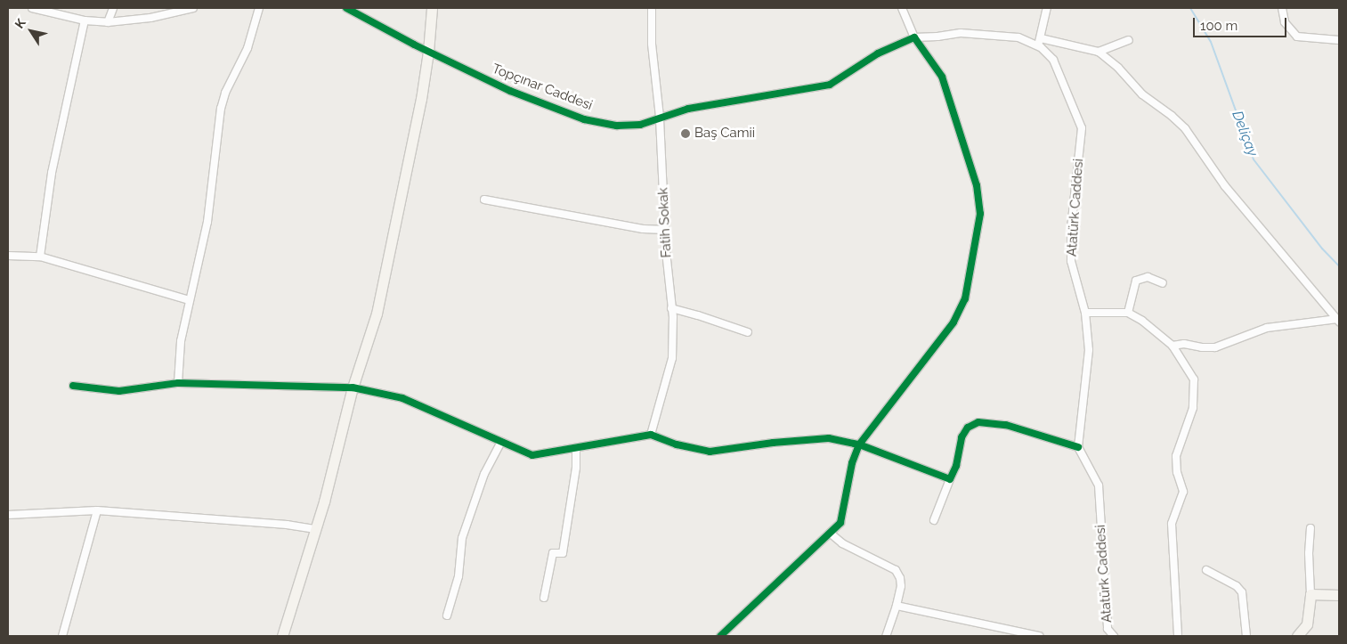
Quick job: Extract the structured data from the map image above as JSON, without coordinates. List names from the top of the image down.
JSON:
{
  "streets": {
    "street": ["Topçınar Caddesi", "Atatürk Caddesi", "Fatih Sokak"]
  },
  "crossings": [
    ["Topçınar Caddesi", "Atatürk Caddesi"],
    ["Topçınar Caddesi", "Fatih Sokak"]
  ],
  "water": ["Deliçay"],
  "places": ["Baş Camii"],
  "scale_bar": "100 m",
  "north": "top left"
}
